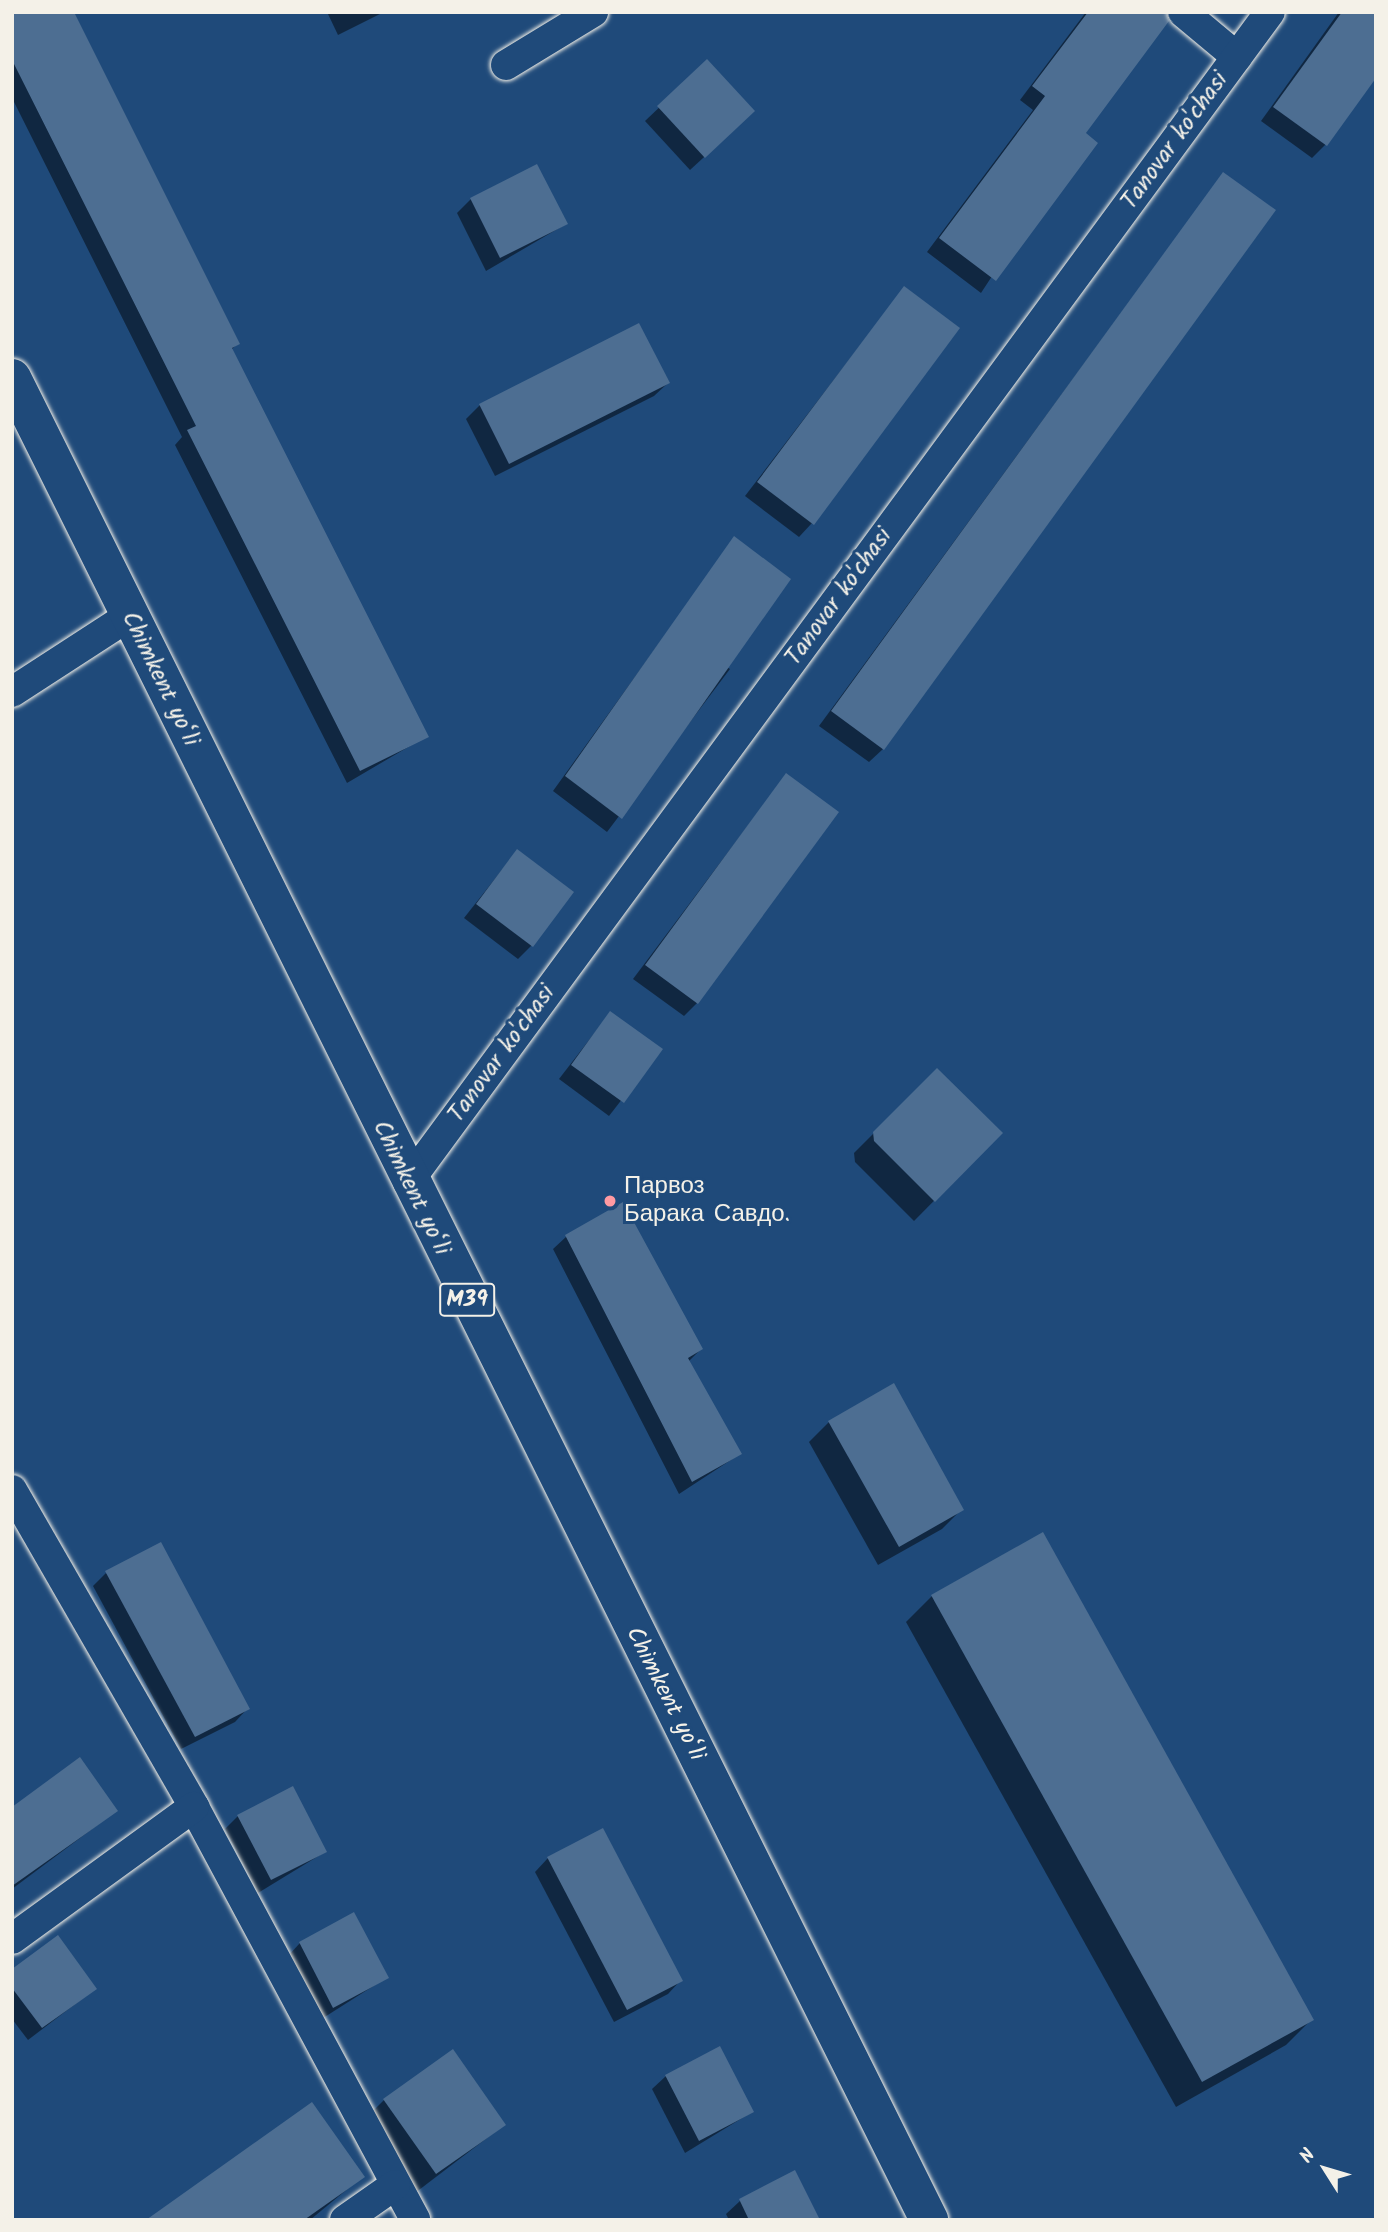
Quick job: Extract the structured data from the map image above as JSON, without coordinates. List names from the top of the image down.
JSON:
{
  "streets": {
    "highway": ["Chimkent yo‘li", "M39"],
    "street": ["Tanovar ko'chasi"]
  },
  "crossings": [
    ["Tanovar ko'chasi", "Chimkent yo‘li"]
  ],
  "places": ["Парвоз Барака Савдо."],
  "north": "top left"
}
